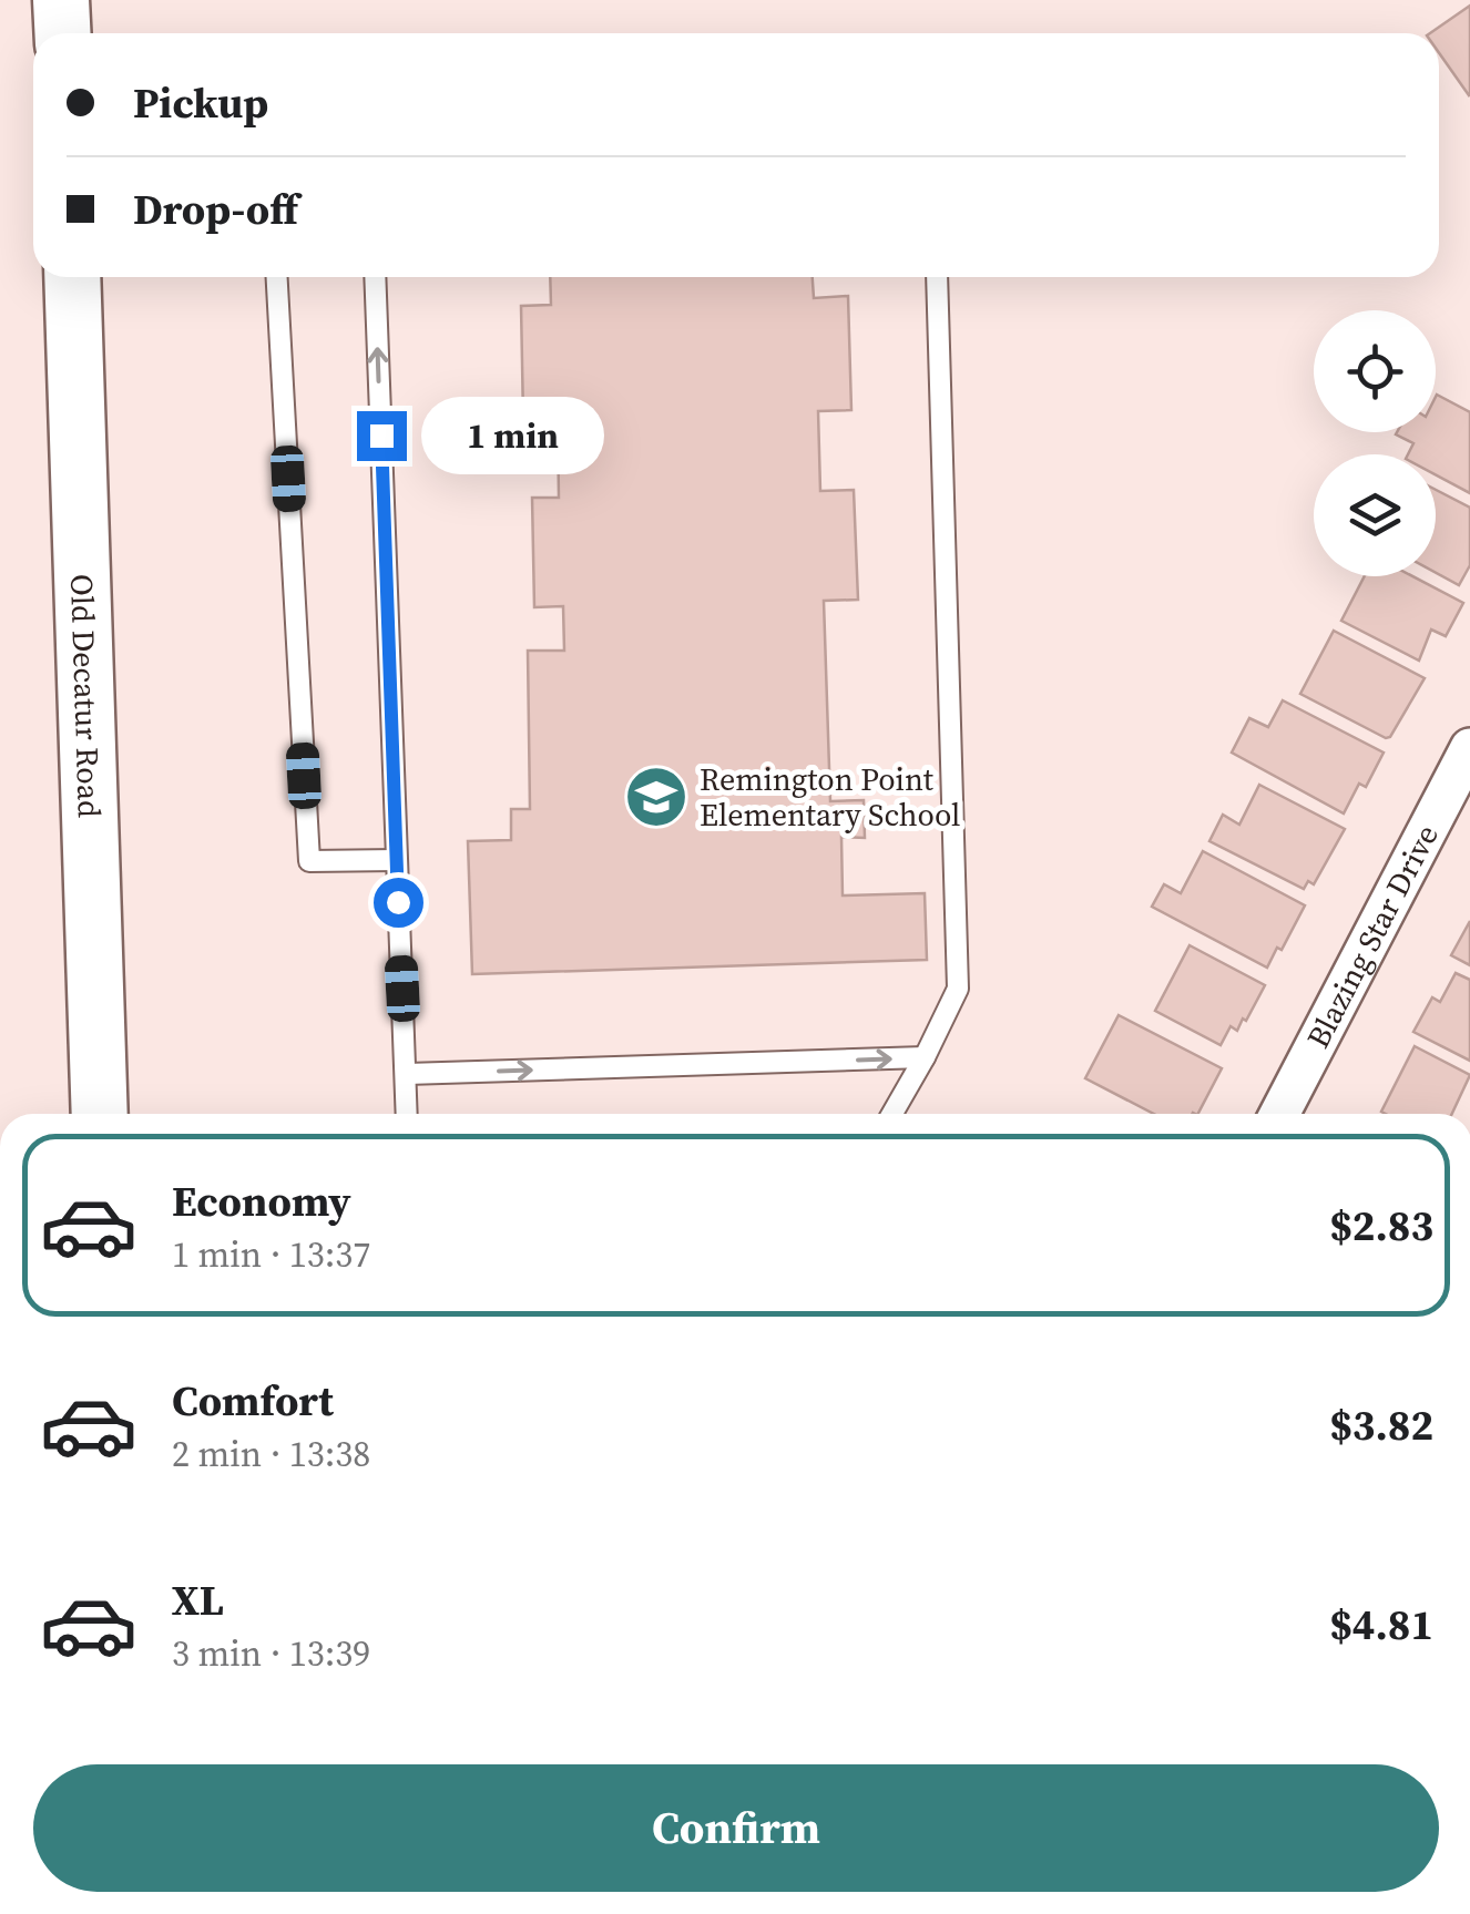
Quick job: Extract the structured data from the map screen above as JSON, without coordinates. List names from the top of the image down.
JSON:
{
  "streets": {
    "street": ["Old Decatur Road", "Blazing Star Drive"]
  },
  "places": {
    "school or university": ["Remington Point Elementary School"]
  },
  "page": {
    "banner": ["Pickup", "Drop-off"],
    "bubble": "1 min",
    "list": [
      {
        "name": "Economy",
        "note": "1 min · 13:37",
        "value": "$2.83"
      },
      {
        "name": "Comfort",
        "note": "2 min · 13:38",
        "value": "$3.82"
      },
      {
        "name": "XL",
        "note": "3 min · 13:39",
        "value": "$4.81"
      }
    ],
    "buttons": "Confirm"
  }
}
